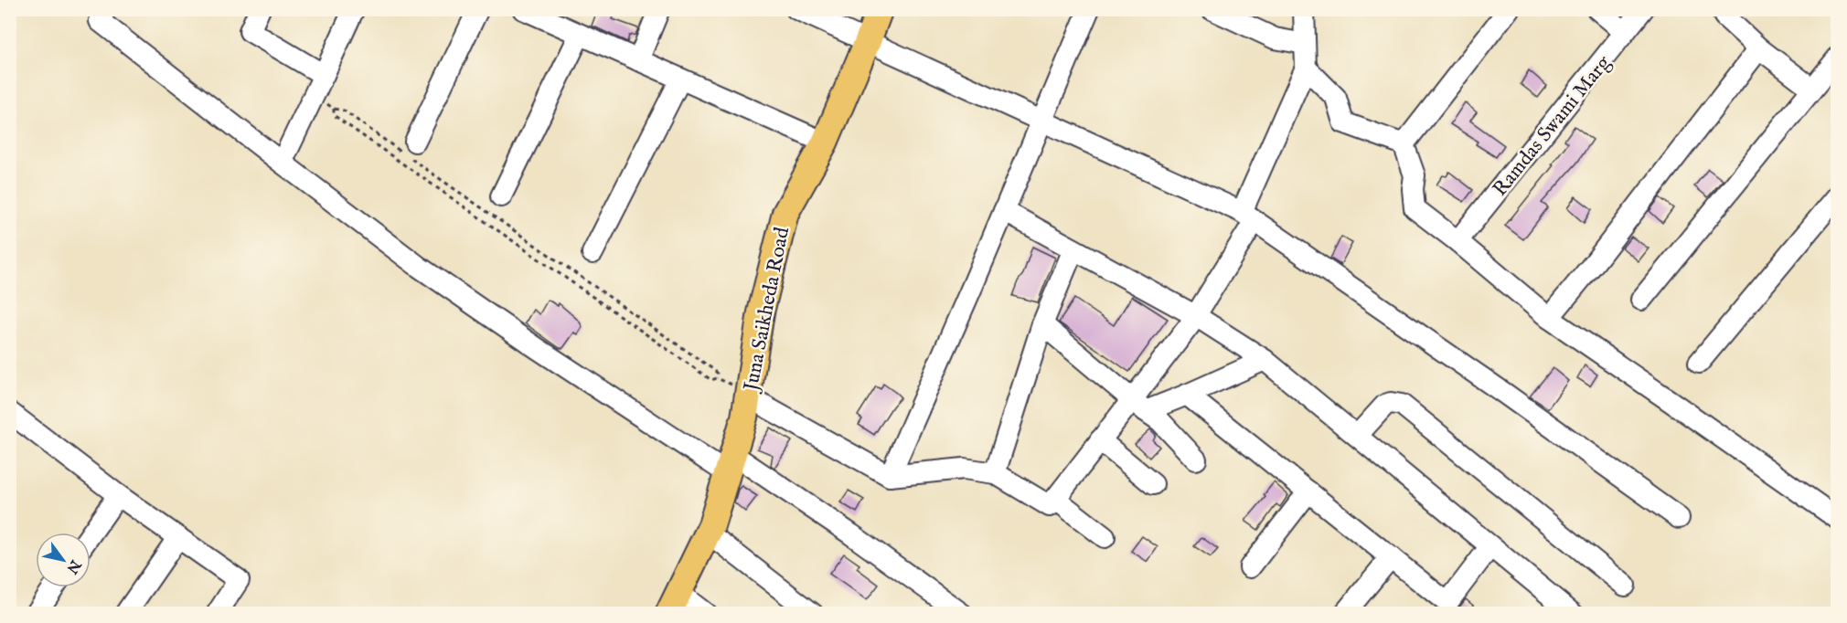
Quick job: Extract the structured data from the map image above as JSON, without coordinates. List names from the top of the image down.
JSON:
{
  "streets": {
    "main road": ["Juna Saikheda Road"],
    "street": ["Ramdas Swami Marg"]
  },
  "north": "bottom right"
}
